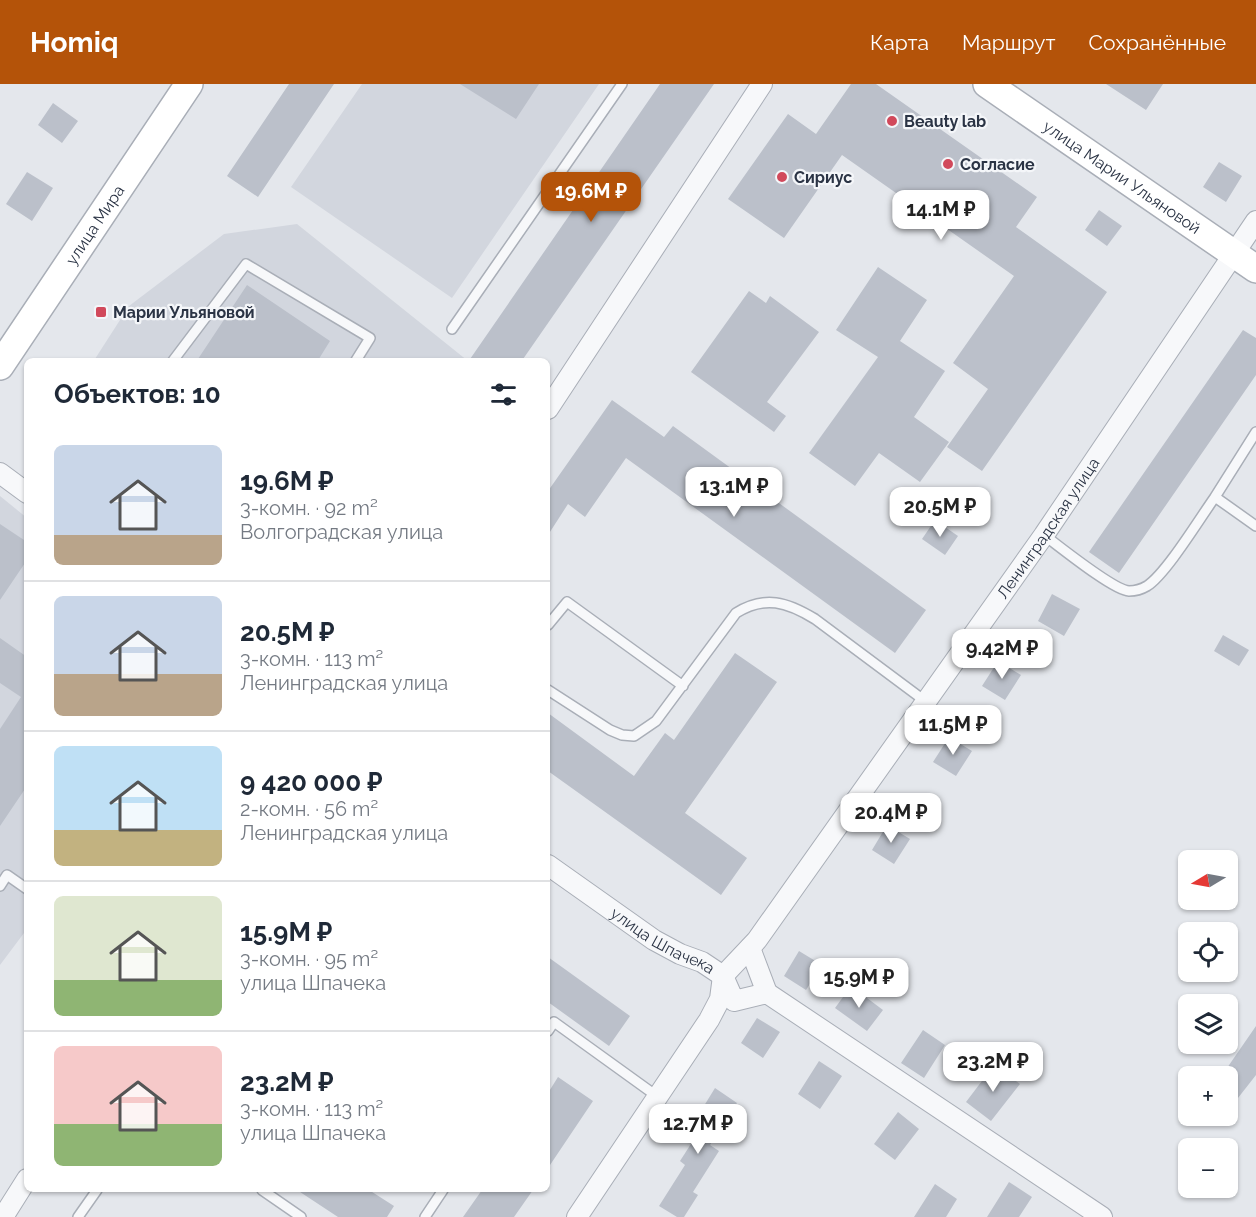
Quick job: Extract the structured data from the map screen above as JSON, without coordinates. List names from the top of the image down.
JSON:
{
  "streets": {
    "main road": ["улица Марии Ульяновой", "улица Мира"],
    "street": ["Ленинградская улица", "улица Шпачека"]
  },
  "crossings": [
    ["улица Марии Ульяновой", "Ленинградская улица"],
    ["Ленинградская улица", "улица Шпачека"]
  ],
  "places": {
    "other": ["Beauty lab", "Согласие", "Сириус"],
    "transit": ["Марии Ульяновой"]
  },
  "north": "left",
  "page": {
    "header": "Homiq",
    "nav": ["Карта", "Маршрут", "Сохранённые"],
    "price": [
      "19.6M ₽",
      "14.1M ₽",
      "13.1M ₽",
      "20.5M ₽",
      "9.42M ₽",
      "11.5M ₽",
      "20.4M ₽",
      "15.9M ₽",
      "23.2M ₽",
      "12.7M ₽"
    ],
    "heading": "Объектов: 10",
    "list": [
      {
        "name": "19.6M ₽",
        "note": "3-комн. · 92 m² · Волгоградская улица"
      },
      {
        "name": "20.5M ₽",
        "note": "3-комн. · 113 m² · Ленинградская улица"
      },
      {
        "name": "9 420 000 ₽",
        "note": "2-комн. · 56 m² · Ленинградская улица"
      },
      {
        "name": "15.9M ₽",
        "note": "3-комн. · 95 m² · улица Шпачека"
      },
      {
        "name": "23.2M ₽",
        "note": "3-комн. · 113 m² · улица Шпачека"
      }
    ],
    "map_buttons": ["+", "−"]
  }
}
